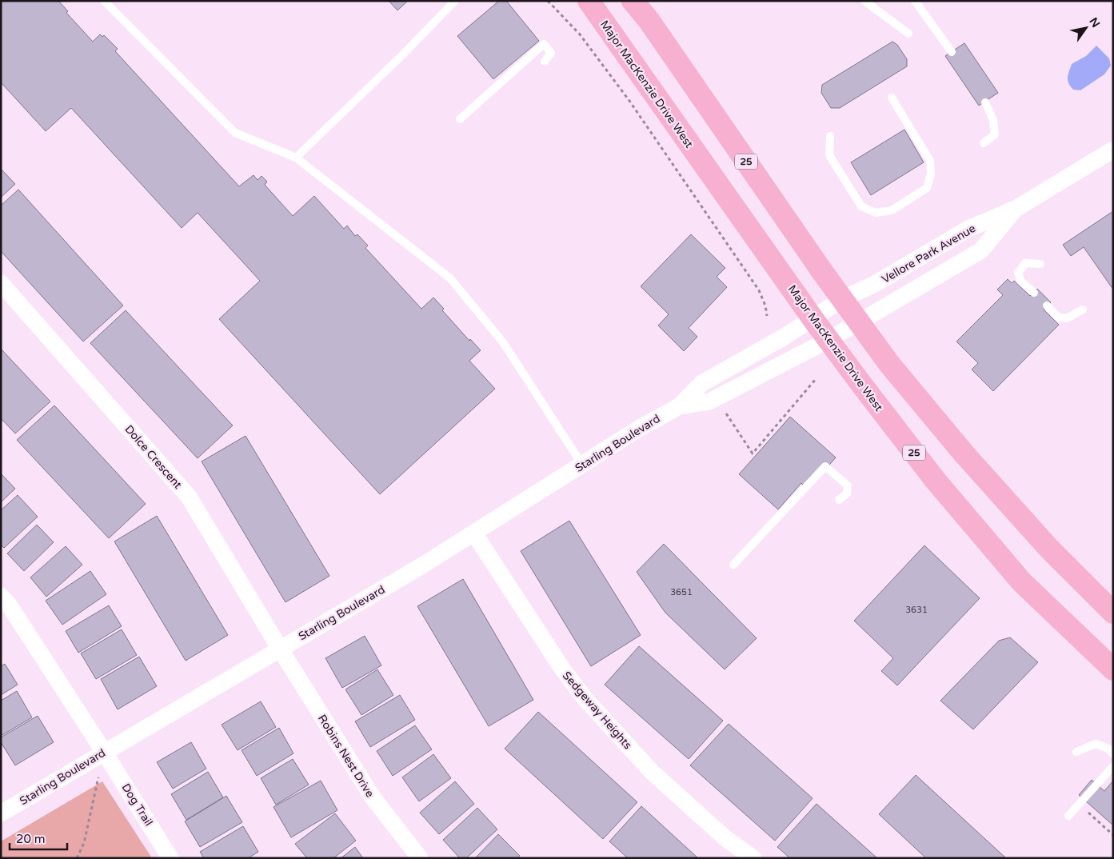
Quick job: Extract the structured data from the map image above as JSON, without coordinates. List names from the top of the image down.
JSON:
{
  "streets": {
    "main road": ["Major MacKenzie Drive West", "25"],
    "street": [
      "Vellore Park Avenue",
      "Starling Boulevard",
      "Dolce Crescent",
      "Sedgeway Heights",
      "Robins Nest Drive",
      "Dog Trail"
    ]
  },
  "crossings": [
    ["Major MacKenzie Drive West", "Starling Boulevard"],
    ["25", "Vellore Park Avenue"],
    ["25", "Starling Boulevard"],
    ["Vellore Park Avenue", "Starling Boulevard"],
    ["Starling Boulevard", "Dolce Crescent"],
    ["Starling Boulevard", "Sedgeway Heights"],
    ["Starling Boulevard", "Robins Nest Drive"],
    ["Starling Boulevard", "Dog Trail"],
    ["Dolce Crescent", "Robins Nest Drive"]
  ],
  "house_numbers": ["3651", "3631"],
  "scale_bar": "20 m",
  "north": "top right"
}
